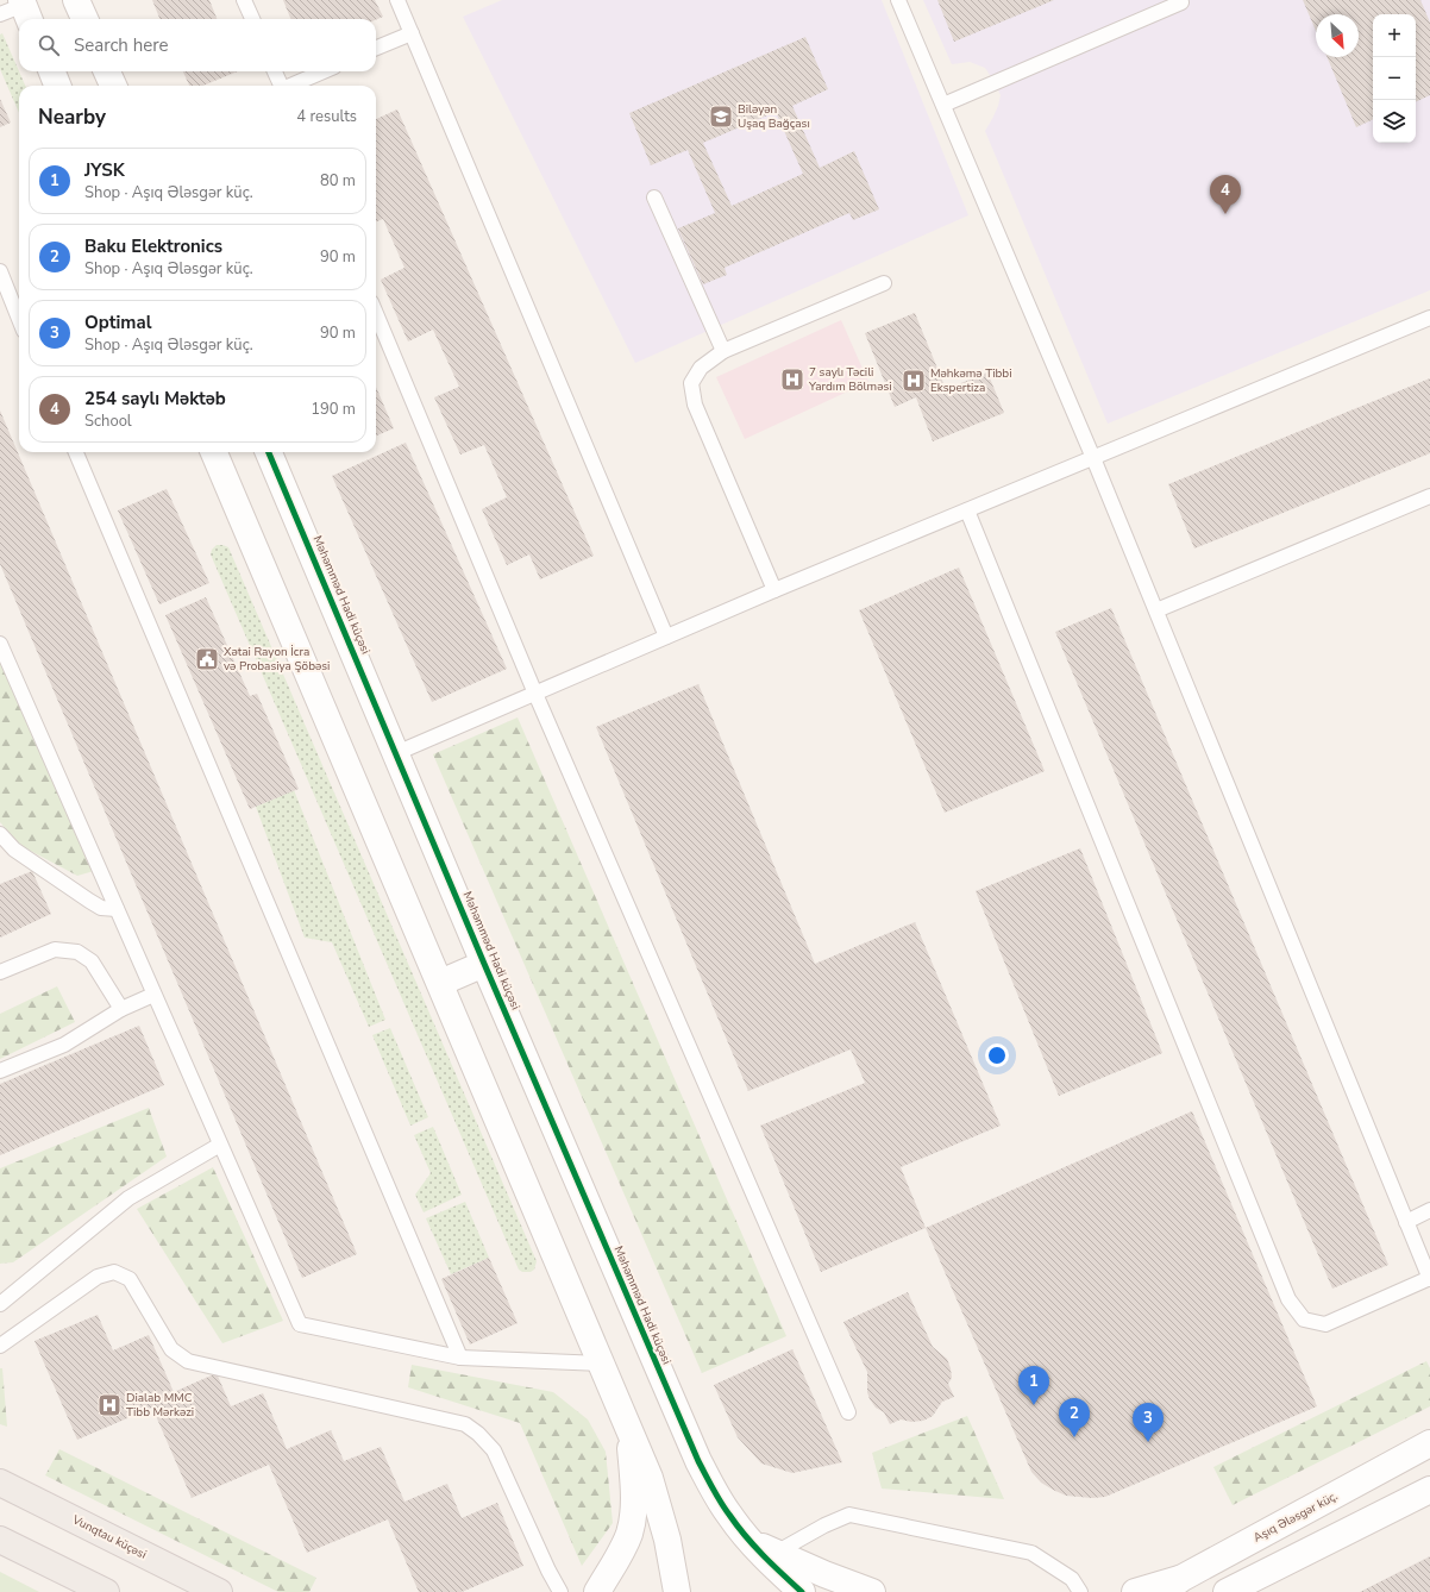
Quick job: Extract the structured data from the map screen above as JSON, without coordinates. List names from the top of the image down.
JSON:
{
  "streets": {
    "main road": ["Vunqtau küçəsi"],
    "street": ["Məhəmməd Hadi küçəsi", "Aşıq Ələsgər küç."]
  },
  "places": {
    "school or university": ["Biləyən Uşaq Bağçası"],
    "hospital": ["7 saylı Təcili Yardım Bölməsi", "Məhkəmə Tibbi Ekspertiza", "Dialab MMC Tibb Mərkəzi"],
    "public building": ["Xətai Rayon İcra və Probasiya Şöbəsi"]
  },
  "north": "bottom right",
  "page": {
    "map_buttons": ["+", "−"],
    "search": "Search here",
    "heading": ["Nearby", "4 results"],
    "list": [
      {
        "mark": "1",
        "name": "JYSK",
        "note": "Shop · Aşıq Ələsgər küç.",
        "value": "80 m"
      },
      {
        "mark": "2",
        "name": "Baku Elektronics",
        "note": "Shop · Aşıq Ələsgər küç.",
        "value": "90 m"
      },
      {
        "mark": "3",
        "name": "Optimal",
        "note": "Shop · Aşıq Ələsgər küç.",
        "value": "90 m"
      },
      {
        "mark": "4",
        "name": "254 saylı Məktəb",
        "note": "School",
        "value": "190 m"
      }
    ],
    "pins": [
      "4",
      "1",
      "2",
      "3"
    ]
  }
}
